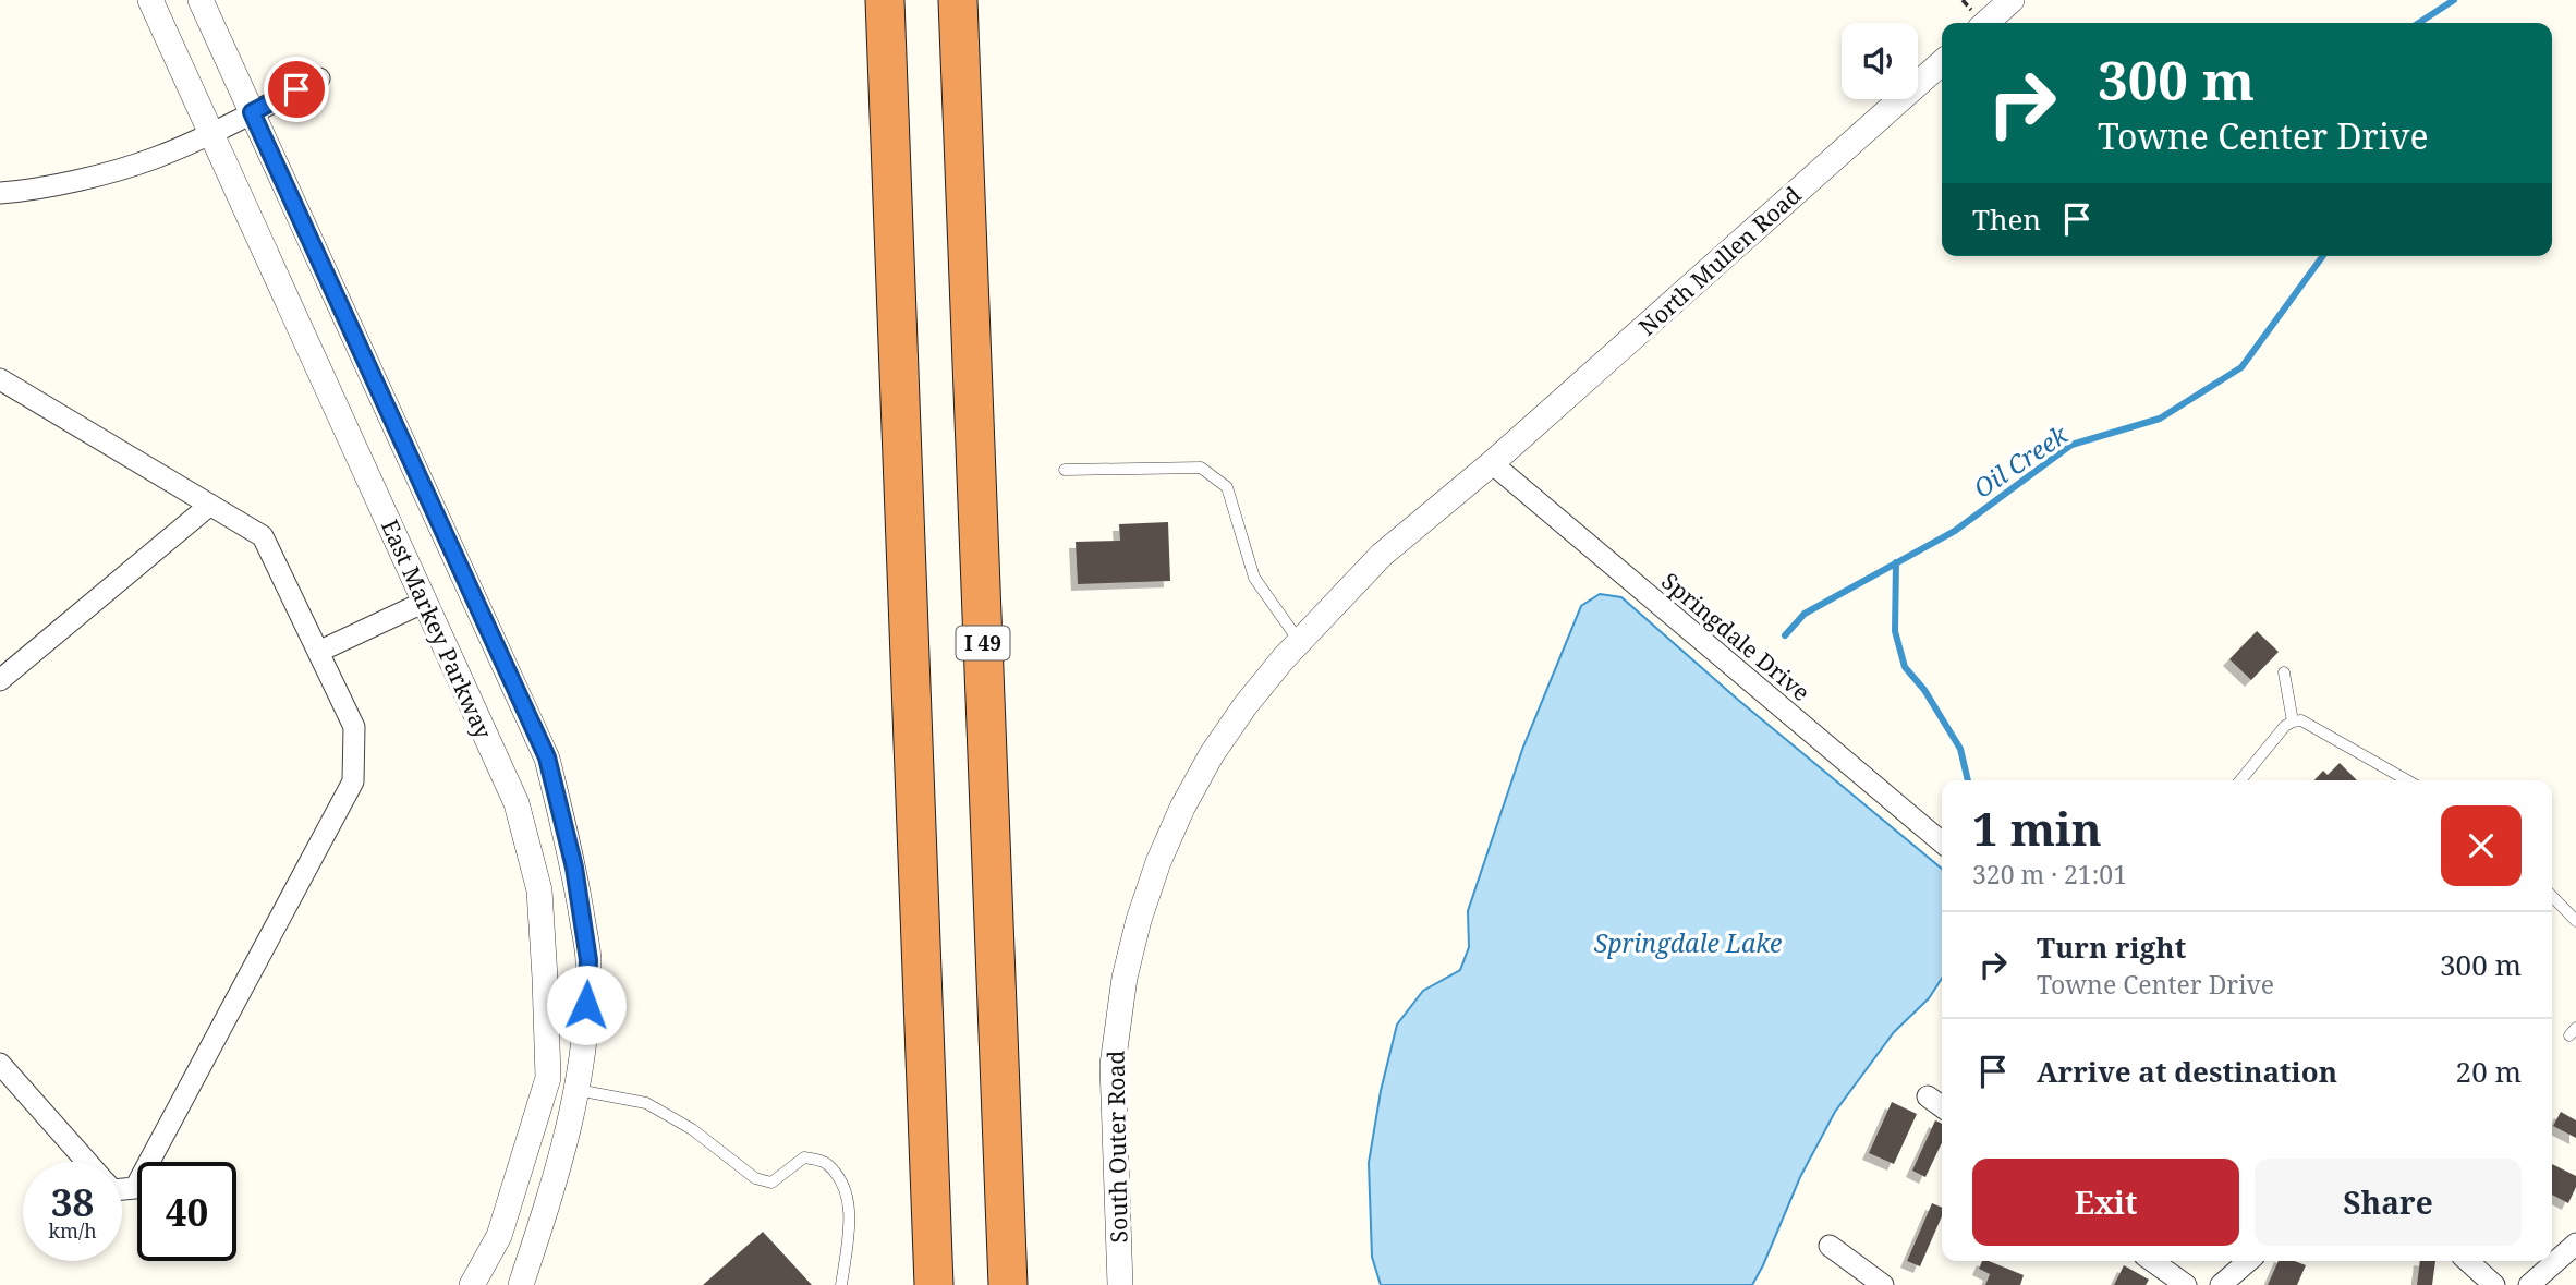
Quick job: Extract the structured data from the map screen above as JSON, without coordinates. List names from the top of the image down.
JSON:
{
  "streets": {
    "highway": ["I 49"],
    "street": [
      "North Mullen Road",
      "East Markey Parkway",
      "Springdale Drive",
      "South Outer Road"
    ]
  },
  "crossings": [
    ["North Mullen Road", "Springdale Drive"],
    ["North Mullen Road", "South Outer Road"]
  ],
  "water": ["Oil Creek", "Springdale Lake"],
  "page": {
    "turn": ["300 m", "Towne Center Drive"],
    "then": "Then",
    "heading": ["1 min", "320 m · 21:01"],
    "list": [
      {
        "name": "Turn right",
        "note": "Towne Center Drive",
        "value": "300 m"
      },
      {
        "name": "Arrive at destination",
        "value": "20 m"
      }
    ],
    "buttons": ["Exit", "Share"],
    "speed": "38 km/h",
    "limit": "40"
  }
}
